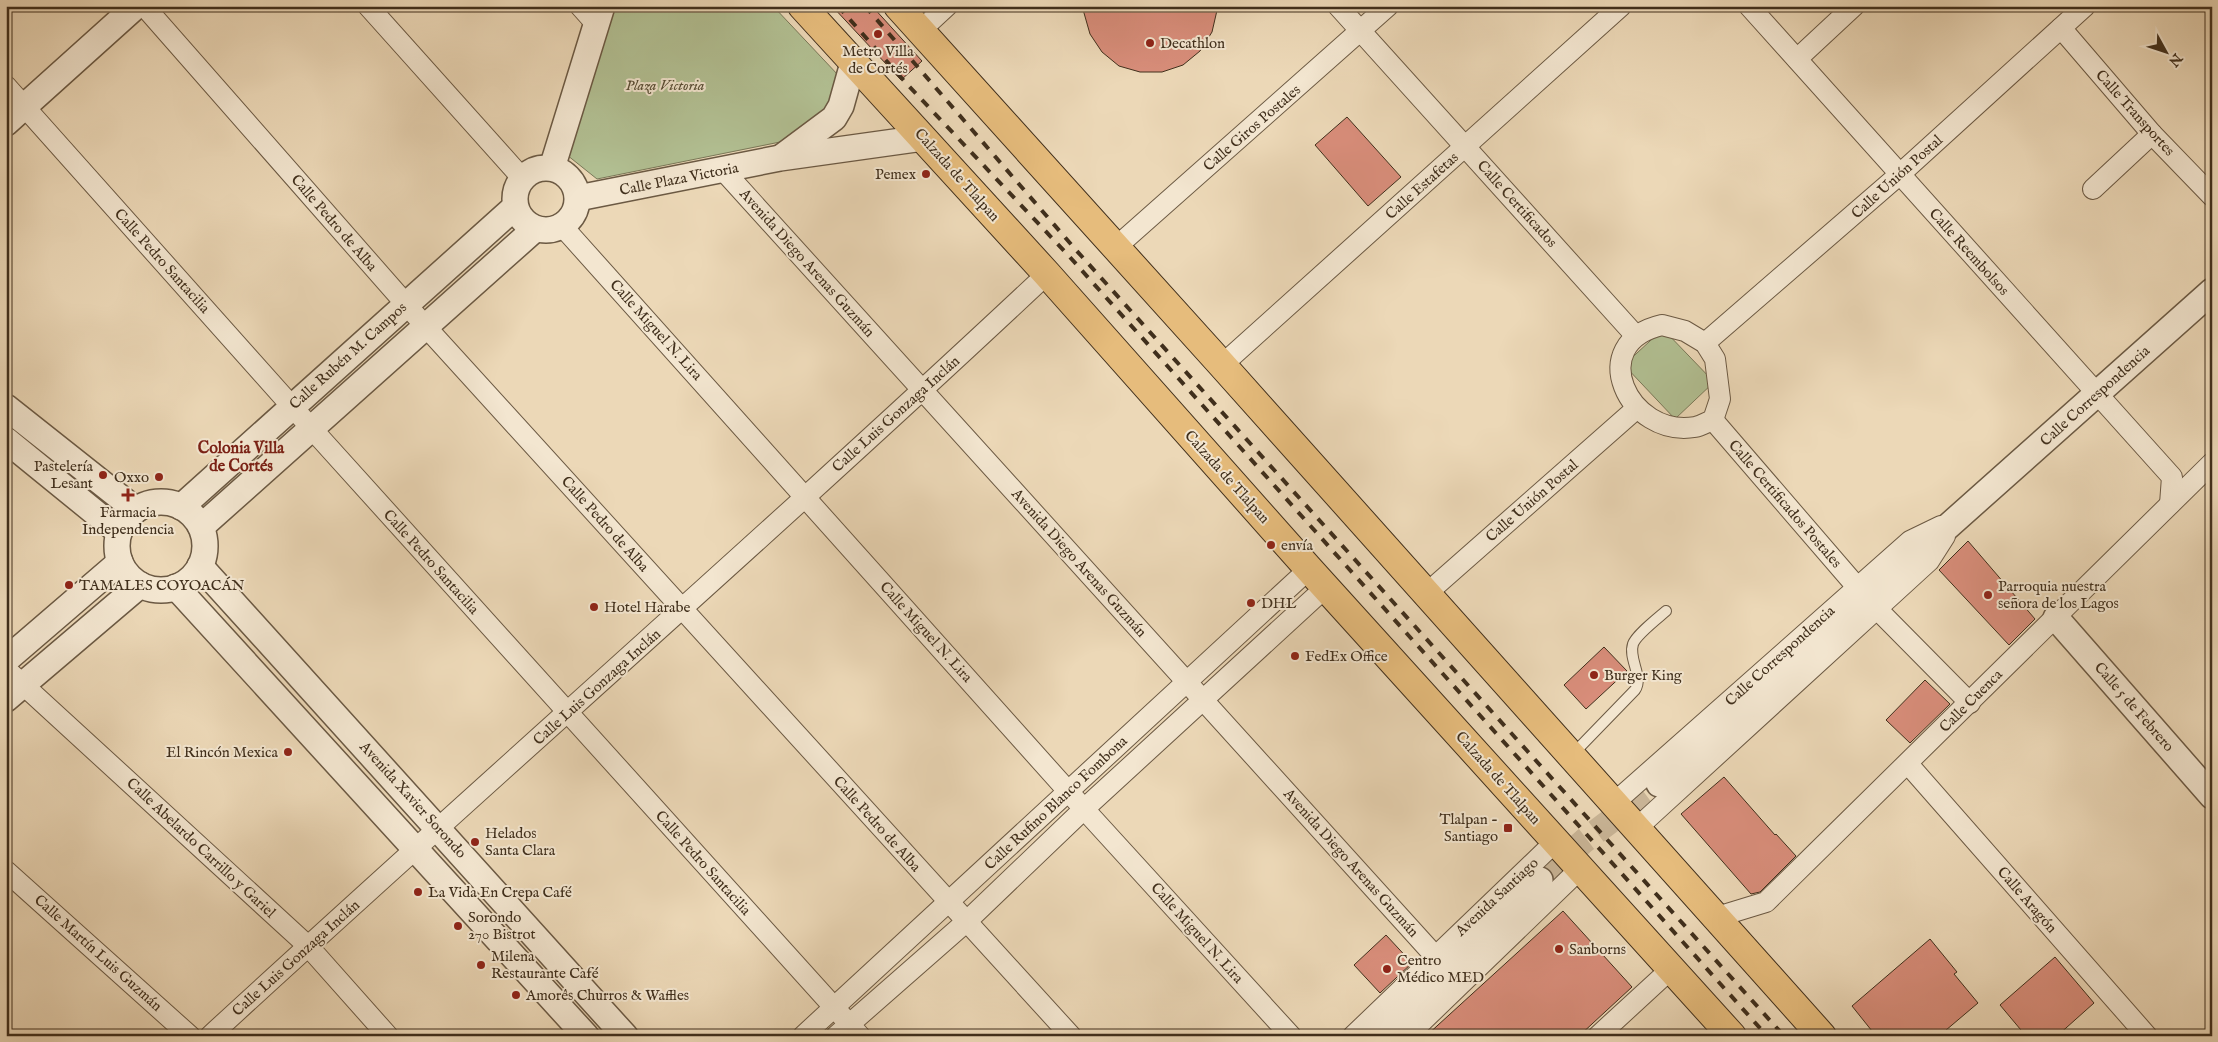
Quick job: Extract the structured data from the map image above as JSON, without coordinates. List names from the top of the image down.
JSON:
{
  "streets": {
    "highway": ["Calzada de Tlalpan"],
    "street": [
      "Calle Transportes",
      "Calle Giros Postales",
      "Calle Unión Postal",
      "Calle Plaza Victoria",
      "Calle Estafetas",
      "Calle Certificados",
      "Calle Pedro de Alba",
      "Calle Reembolsos",
      "Calle Pedro Santacilia",
      "Avenida Diego Arenas Guzmán",
      "Calle Miguel N. Lira",
      "Calle Rubén M. Campos",
      "Calle Correspondencia",
      "Calle Luis Gonzaga Inclán",
      "Calle Certificados Postales",
      "Calle Cuenca",
      "Calle 5 de Febrero",
      "Avenida Xavier Sorondo",
      "Calle Rufino Blanco Fombona",
      "Calle Abelardo Carrillo y Gariel",
      "Avenida Santiago",
      "Calle Aragón",
      "Calle Martín Luis Guzmán"
    ]
  },
  "crossings": [
    ["Calle Transportes", "Calle Unión Postal"],
    ["Calle Giros Postales", "Calle Certificados"],
    ["Calzada de Tlalpan", "Calle Plaza Victoria"],
    ["Calzada de Tlalpan", "Calle Luis Gonzaga Inclán"],
    ["Calzada de Tlalpan", "Calle Rufino Blanco Fombona"],
    ["Calzada de Tlalpan", "Avenida Santiago"],
    ["Calle Unión Postal", "Calle Certificados"],
    ["Calle Unión Postal", "Calle Reembolsos"],
    ["Calle Unión Postal", "Calle Certificados Postales"],
    ["Calle Plaza Victoria", "Avenida Diego Arenas Guzmán"],
    ["Calle Plaza Victoria", "Calle Miguel N. Lira"],
    ["Calle Plaza Victoria", "Calle Rubén M. Campos"],
    ["Calle Estafetas", "Calle Certificados"],
    ["Calle Certificados", "Calle Certificados Postales"],
    ["Calle Pedro de Alba", "Calle Rubén M. Campos"],
    ["Calle Pedro de Alba", "Calle Luis Gonzaga Inclán"],
    ["Calle Pedro de Alba", "Calle Rufino Blanco Fombona"],
    ["Calle Reembolsos", "Calle Correspondencia"],
    ["Calle Reembolsos", "Calle Cuenca"],
    ["Calle Pedro Santacilia", "Calle Rubén M. Campos"],
    ["Calle Pedro Santacilia", "Calle Luis Gonzaga Inclán"],
    ["Calle Pedro Santacilia", "Calle Rufino Blanco Fombona"],
    ["Avenida Diego Arenas Guzmán", "Calle Luis Gonzaga Inclán"],
    ["Avenida Diego Arenas Guzmán", "Calle Rufino Blanco Fombona"],
    ["Avenida Diego Arenas Guzmán", "Avenida Santiago"],
    ["Calle Miguel N. Lira", "Calle Rubén M. Campos"],
    ["Calle Miguel N. Lira", "Calle Luis Gonzaga Inclán"],
    ["Calle Miguel N. Lira", "Calle Rufino Blanco Fombona"],
    ["Calle Rubén M. Campos", "Avenida Xavier Sorondo"],
    ["Calle Correspondencia", "Calle Certificados Postales"],
    ["Calle Luis Gonzaga Inclán", "Avenida Xavier Sorondo"],
    ["Calle Luis Gonzaga Inclán", "Calle Abelardo Carrillo y Gariel"],
    ["Calle Cuenca", "Calle 5 de Febrero"],
    ["Calle Cuenca", "Calle Aragón"]
  ],
  "districts": ["Colonia Villa de Cortés"],
  "parks": ["Plaza Victoria"],
  "places": {
    "other": [
      "Metro Villa de Cortés",
      "Decathlon",
      "Pemex",
      "Pastelería Lesant",
      "Oxxo",
      "envía",
      "TAMALES COYOACÁN",
      "Parroquia nuestra señora de los Lagos",
      "DHL",
      "Hotel Harabe",
      "FedEx Office",
      "Burger King",
      "El Rincón Mexica",
      "Helados Santa Clara",
      "La Vida En Crepa Café",
      "Sorondo 270 Bistrot",
      "Sanborns",
      "Milena Restaurante Café",
      "Centro Médico MED",
      "Amorês Churros & Waffles"
    ],
    "health": ["Farmacia Independencia"],
    "transit": ["Tlalpan - Santiago"]
  },
  "north": "bottom right"
}
